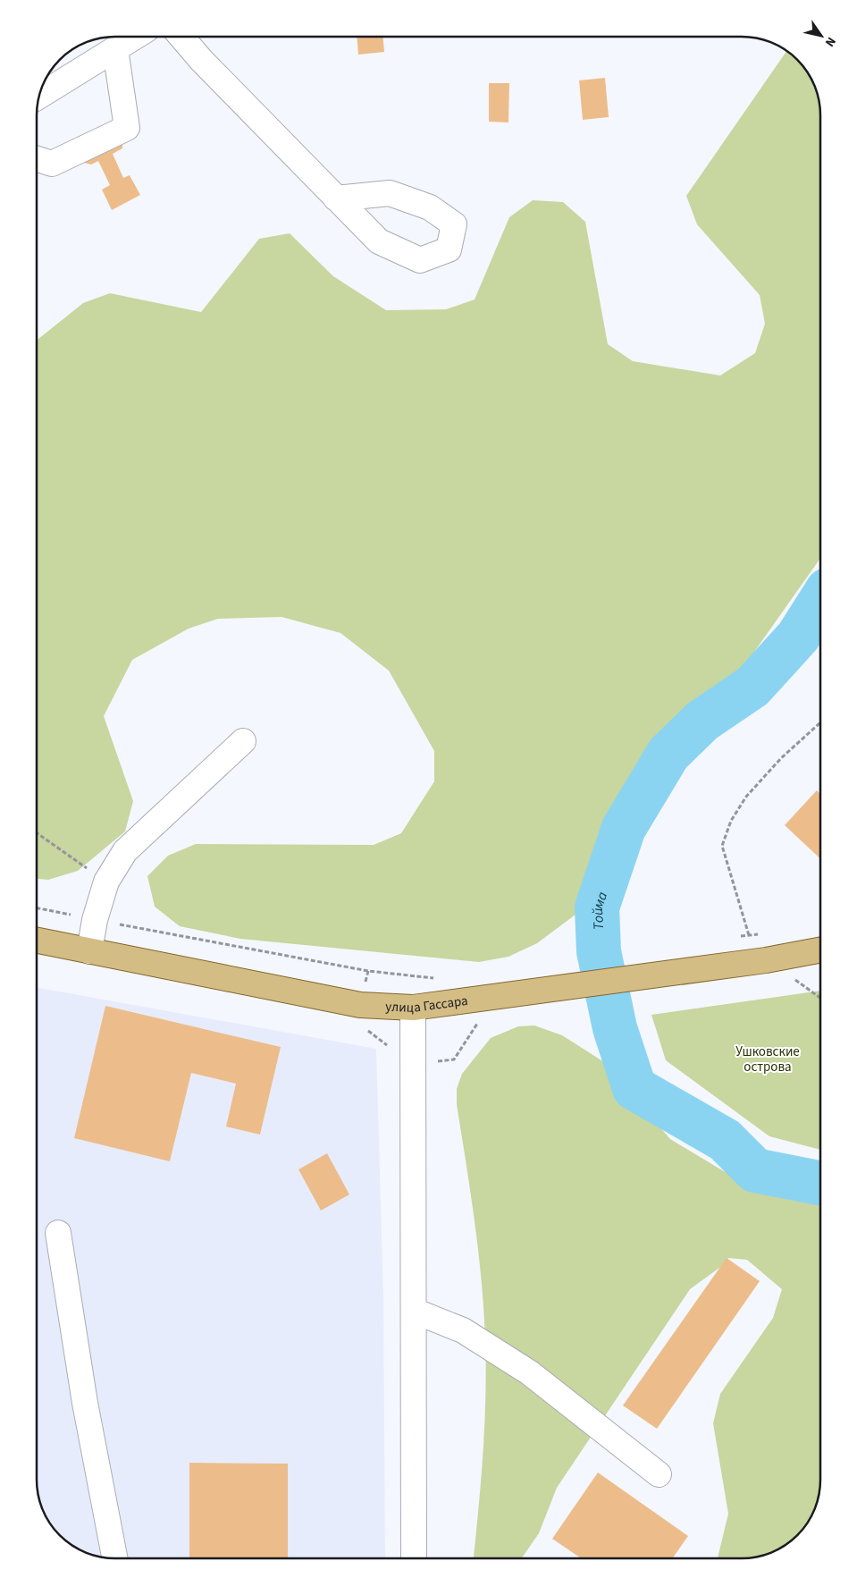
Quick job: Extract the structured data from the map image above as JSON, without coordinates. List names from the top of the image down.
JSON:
{
  "streets": {
    "main road": ["улица Гассара"]
  },
  "water": ["Тойма"],
  "parks": ["Ушковские острова"],
  "north": "bottom right"
}
